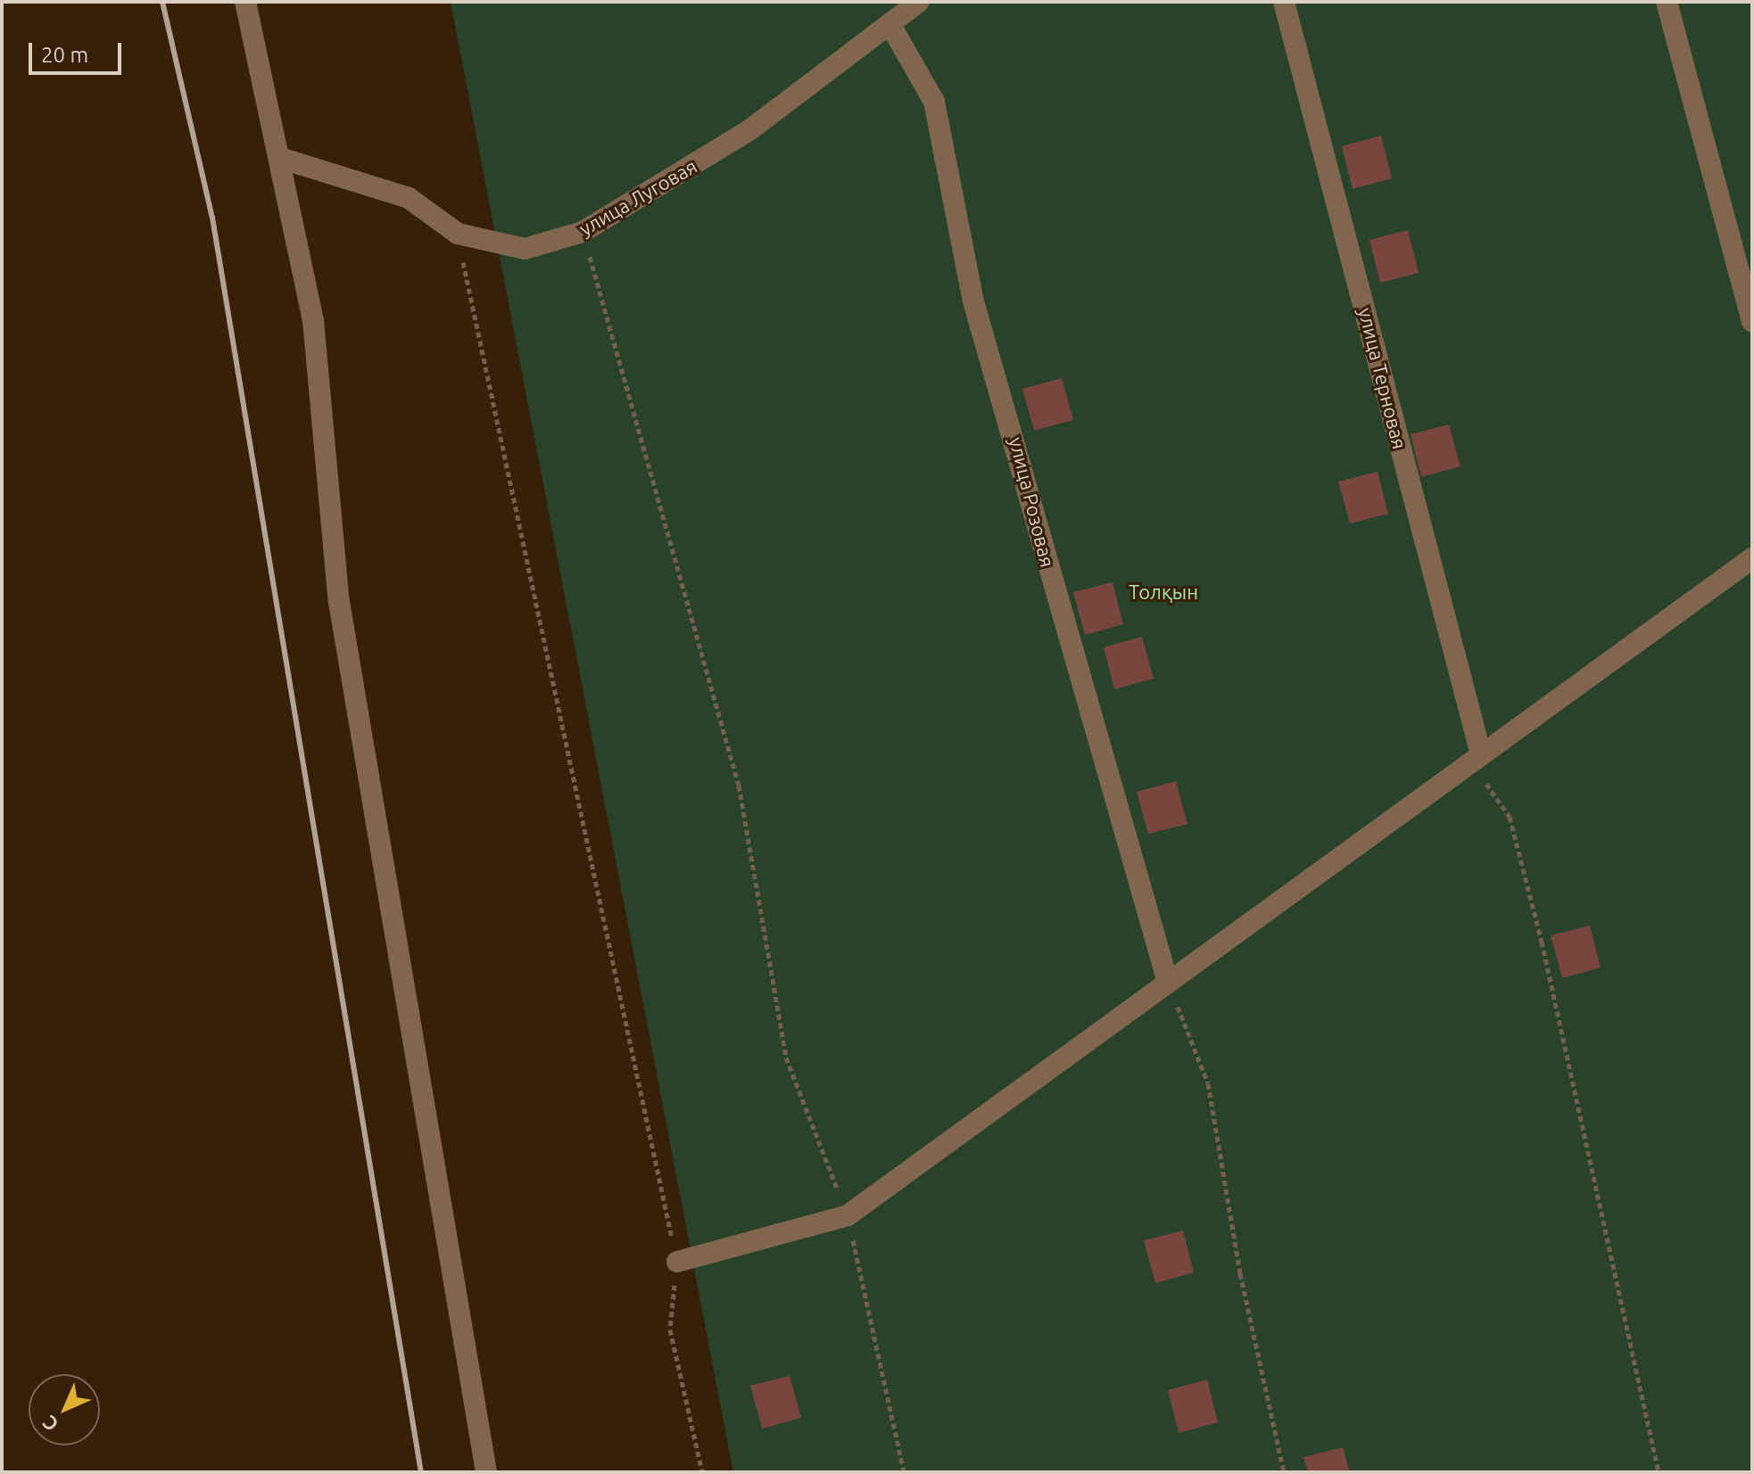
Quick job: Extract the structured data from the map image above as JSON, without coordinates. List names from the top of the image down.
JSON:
{
  "streets": {
    "street": ["улица Луговая", "улица Терновая", "улица Розовая"]
  },
  "crossings": [
    ["улица Луговая", "улица Розовая"]
  ],
  "parks": ["Толқын"],
  "scale_bar": "20 m",
  "north": "bottom left"
}
